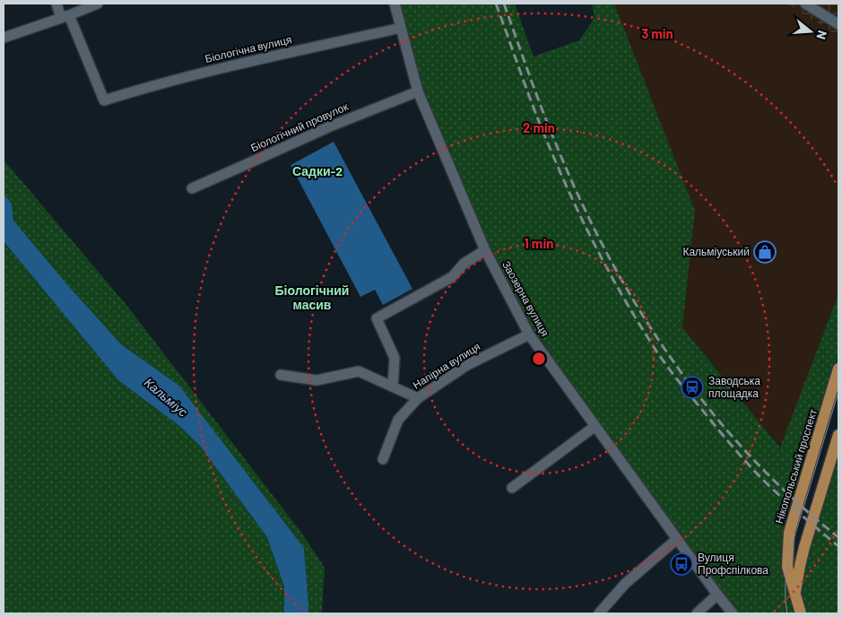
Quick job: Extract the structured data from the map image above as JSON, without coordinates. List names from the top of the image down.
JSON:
{
  "streets": {
    "main road": ["Нікопольський проспект"],
    "street": [
      "Біологічна вулиця",
      "Біологічний провулок",
      "Заозерна вулиця",
      "Напірна вулиця"
    ]
  },
  "crossings": [
    ["Біологічна вулиця", "Заозерна вулиця"],
    ["Біологічний провулок", "Заозерна вулиця"],
    ["Заозерна вулиця", "Напірна вулиця"]
  ],
  "districts": ["Садки-2", "Біологічний масив"],
  "water": ["Кальміус"],
  "places": {
    "shop": ["Кальміуський"],
    "station": ["Заводська площадка"],
    "bus stop": ["Вулиця Профспілкова"]
  },
  "north": "right",
  "rings": ["3 min", "2 min", "1 min"]
}
